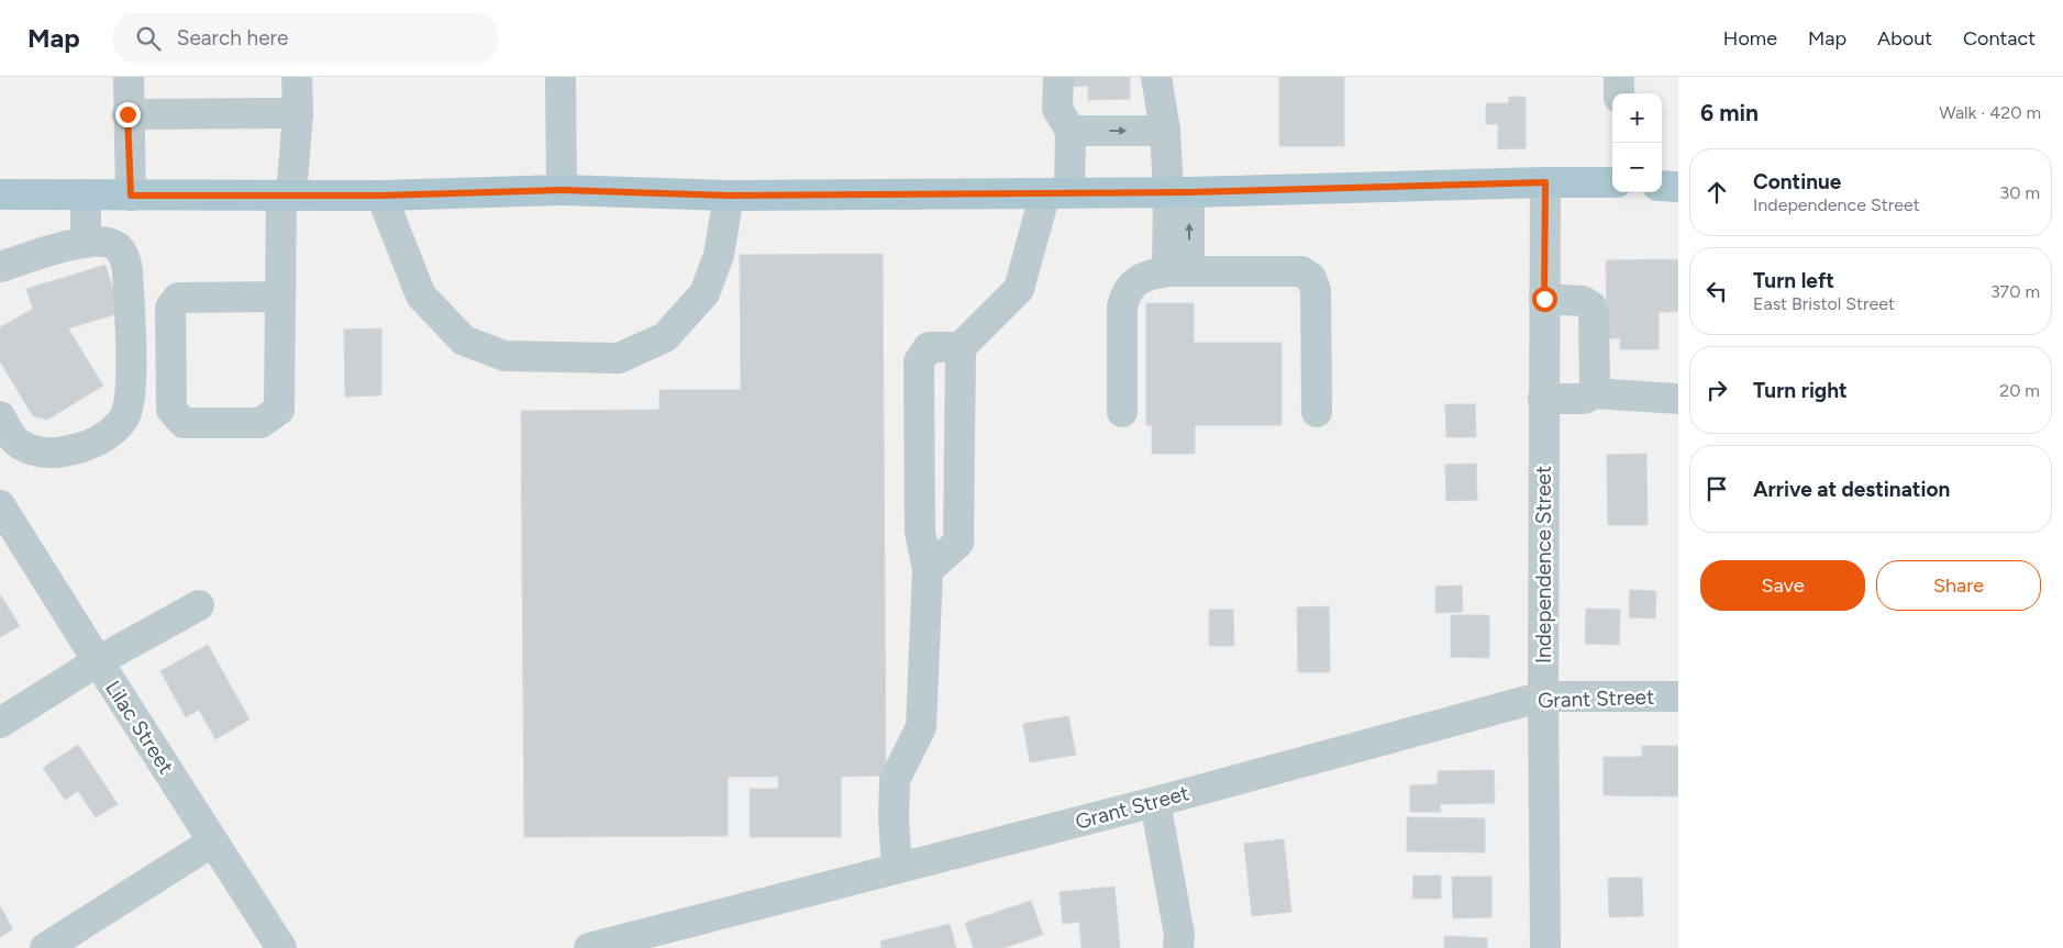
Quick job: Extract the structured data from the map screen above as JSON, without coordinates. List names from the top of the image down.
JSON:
{
  "streets": {
    "street": ["Independence Street", "Grant Street", "Lilac Street"]
  },
  "crossings": [
    ["Independence Street", "Grant Street"]
  ],
  "page": {
    "header": "Map",
    "search": "Search here",
    "nav": [
      "Home",
      "Map",
      "About",
      "Contact"
    ],
    "heading": ["6 min", "Walk · 420 m"],
    "map_buttons": ["+", "−"],
    "list": [
      ["Continue", "Independence Street", "30 m"],
      ["Turn left", "East Bristol Street", "370 m"],
      ["Turn right", "20 m"],
      "Arrive at destination"
    ],
    "buttons": ["Save", "Share"]
  }
}
